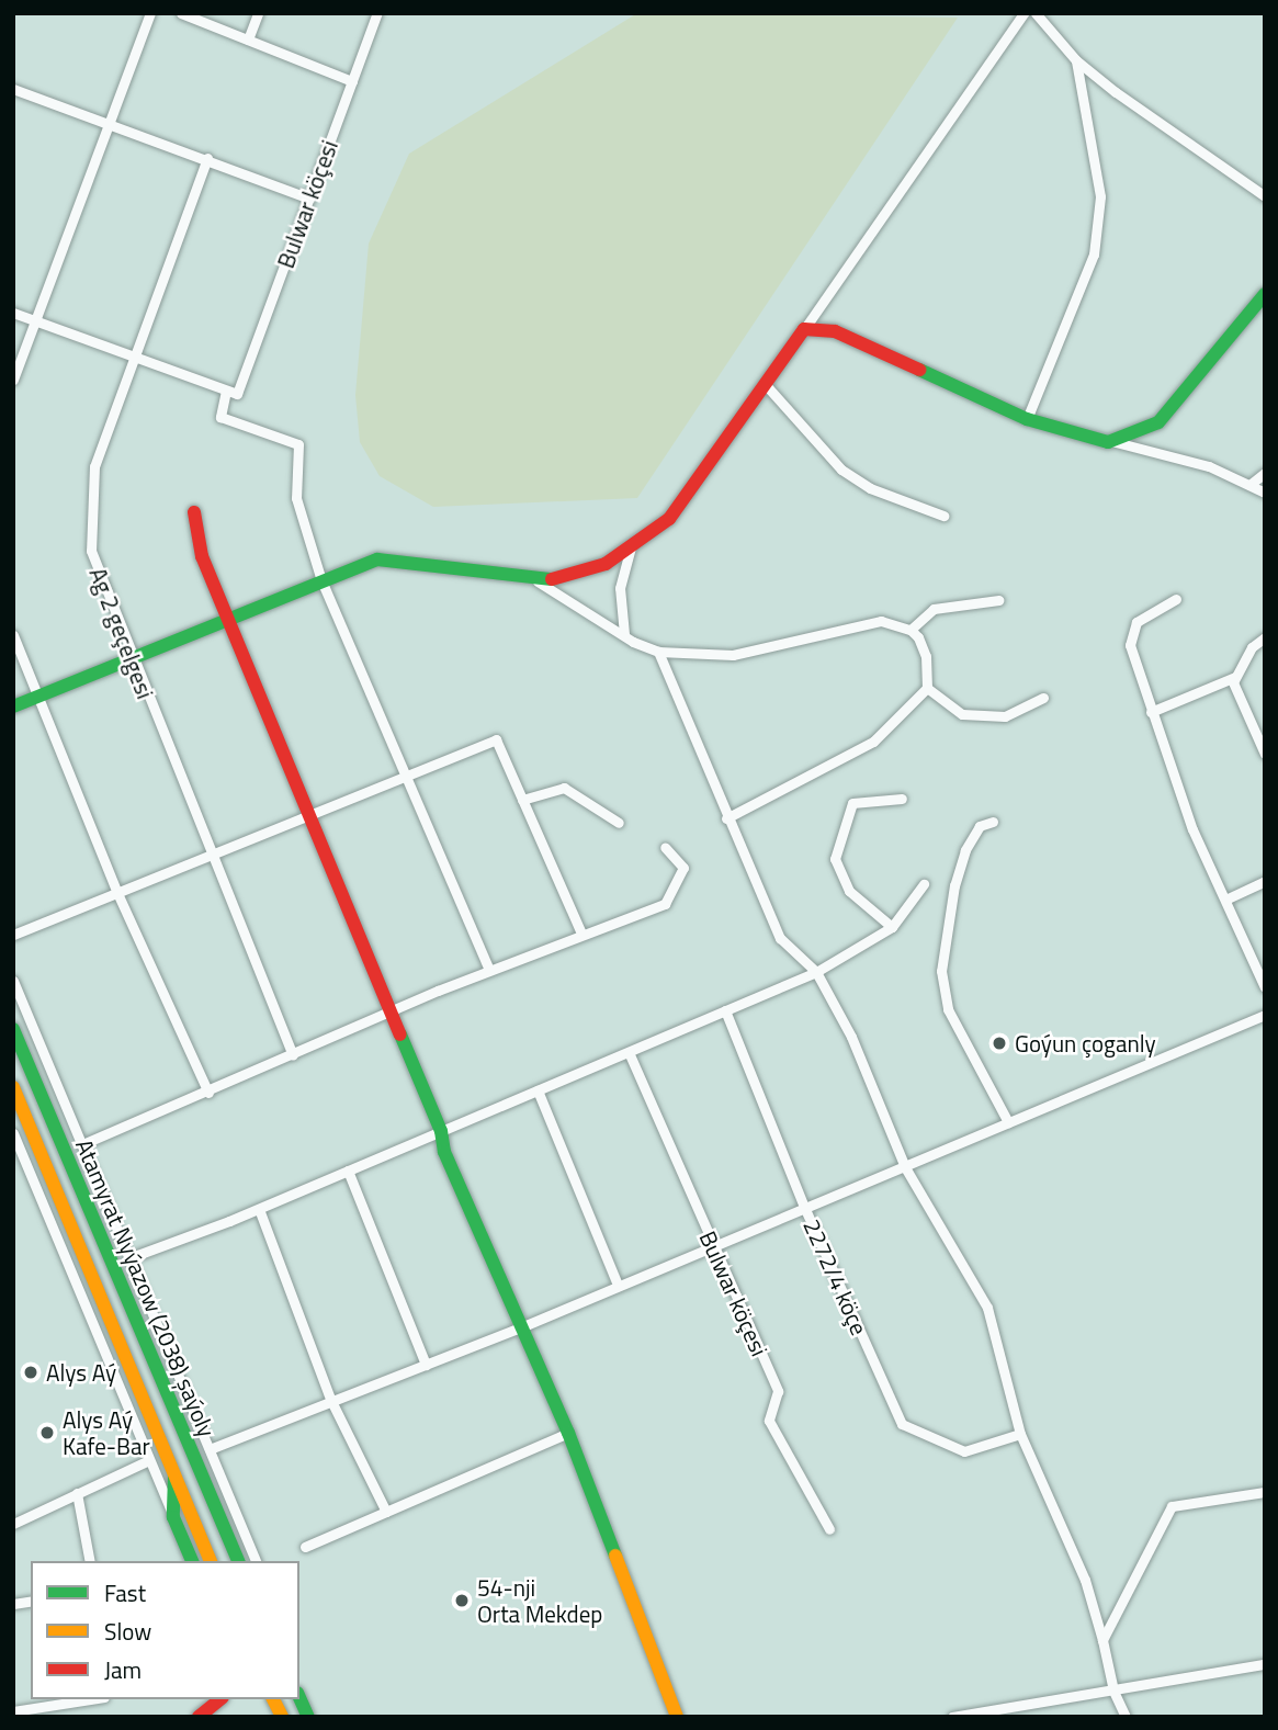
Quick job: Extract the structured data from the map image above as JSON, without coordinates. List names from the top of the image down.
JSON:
{
  "streets": {
    "street": [
      "Bulwar köçesi",
      "Ag 2 geçelgesi",
      "2272/4 köçe",
      "Atamyrat Nyýazow (2038) şaýoly"
    ]
  },
  "places": [
    "Goýun çoganly",
    "Alys Aý",
    "Alys Aý Kafe-Bar",
    "54-nji Orta Mekdep"
  ],
  "legend": ["Fast", "Slow", "Jam"]
}
